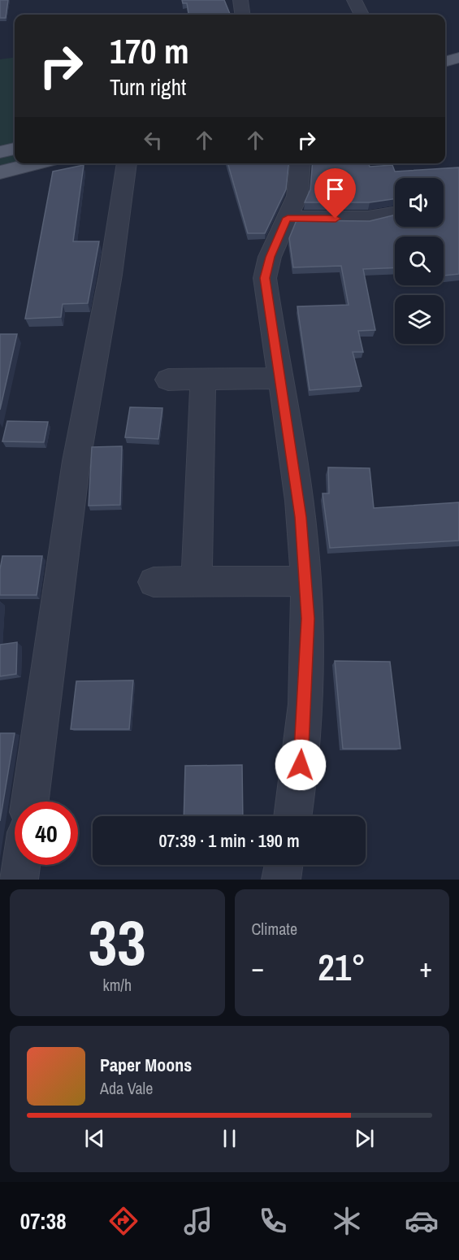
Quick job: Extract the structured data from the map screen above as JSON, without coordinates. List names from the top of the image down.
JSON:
{
  "page": {
    "turn": ["170 m", "Turn right"],
    "limit": "40",
    "trip": "07:39 · 1 min · 190 m",
    "tile": [
      ["33", "km/h"],
      "Climate"
    ],
    "heat": ["−", "21°", "+"],
    "song": ["Paper Moons", "Ada Vale"],
    "tabs": "07:38"
  }
}
